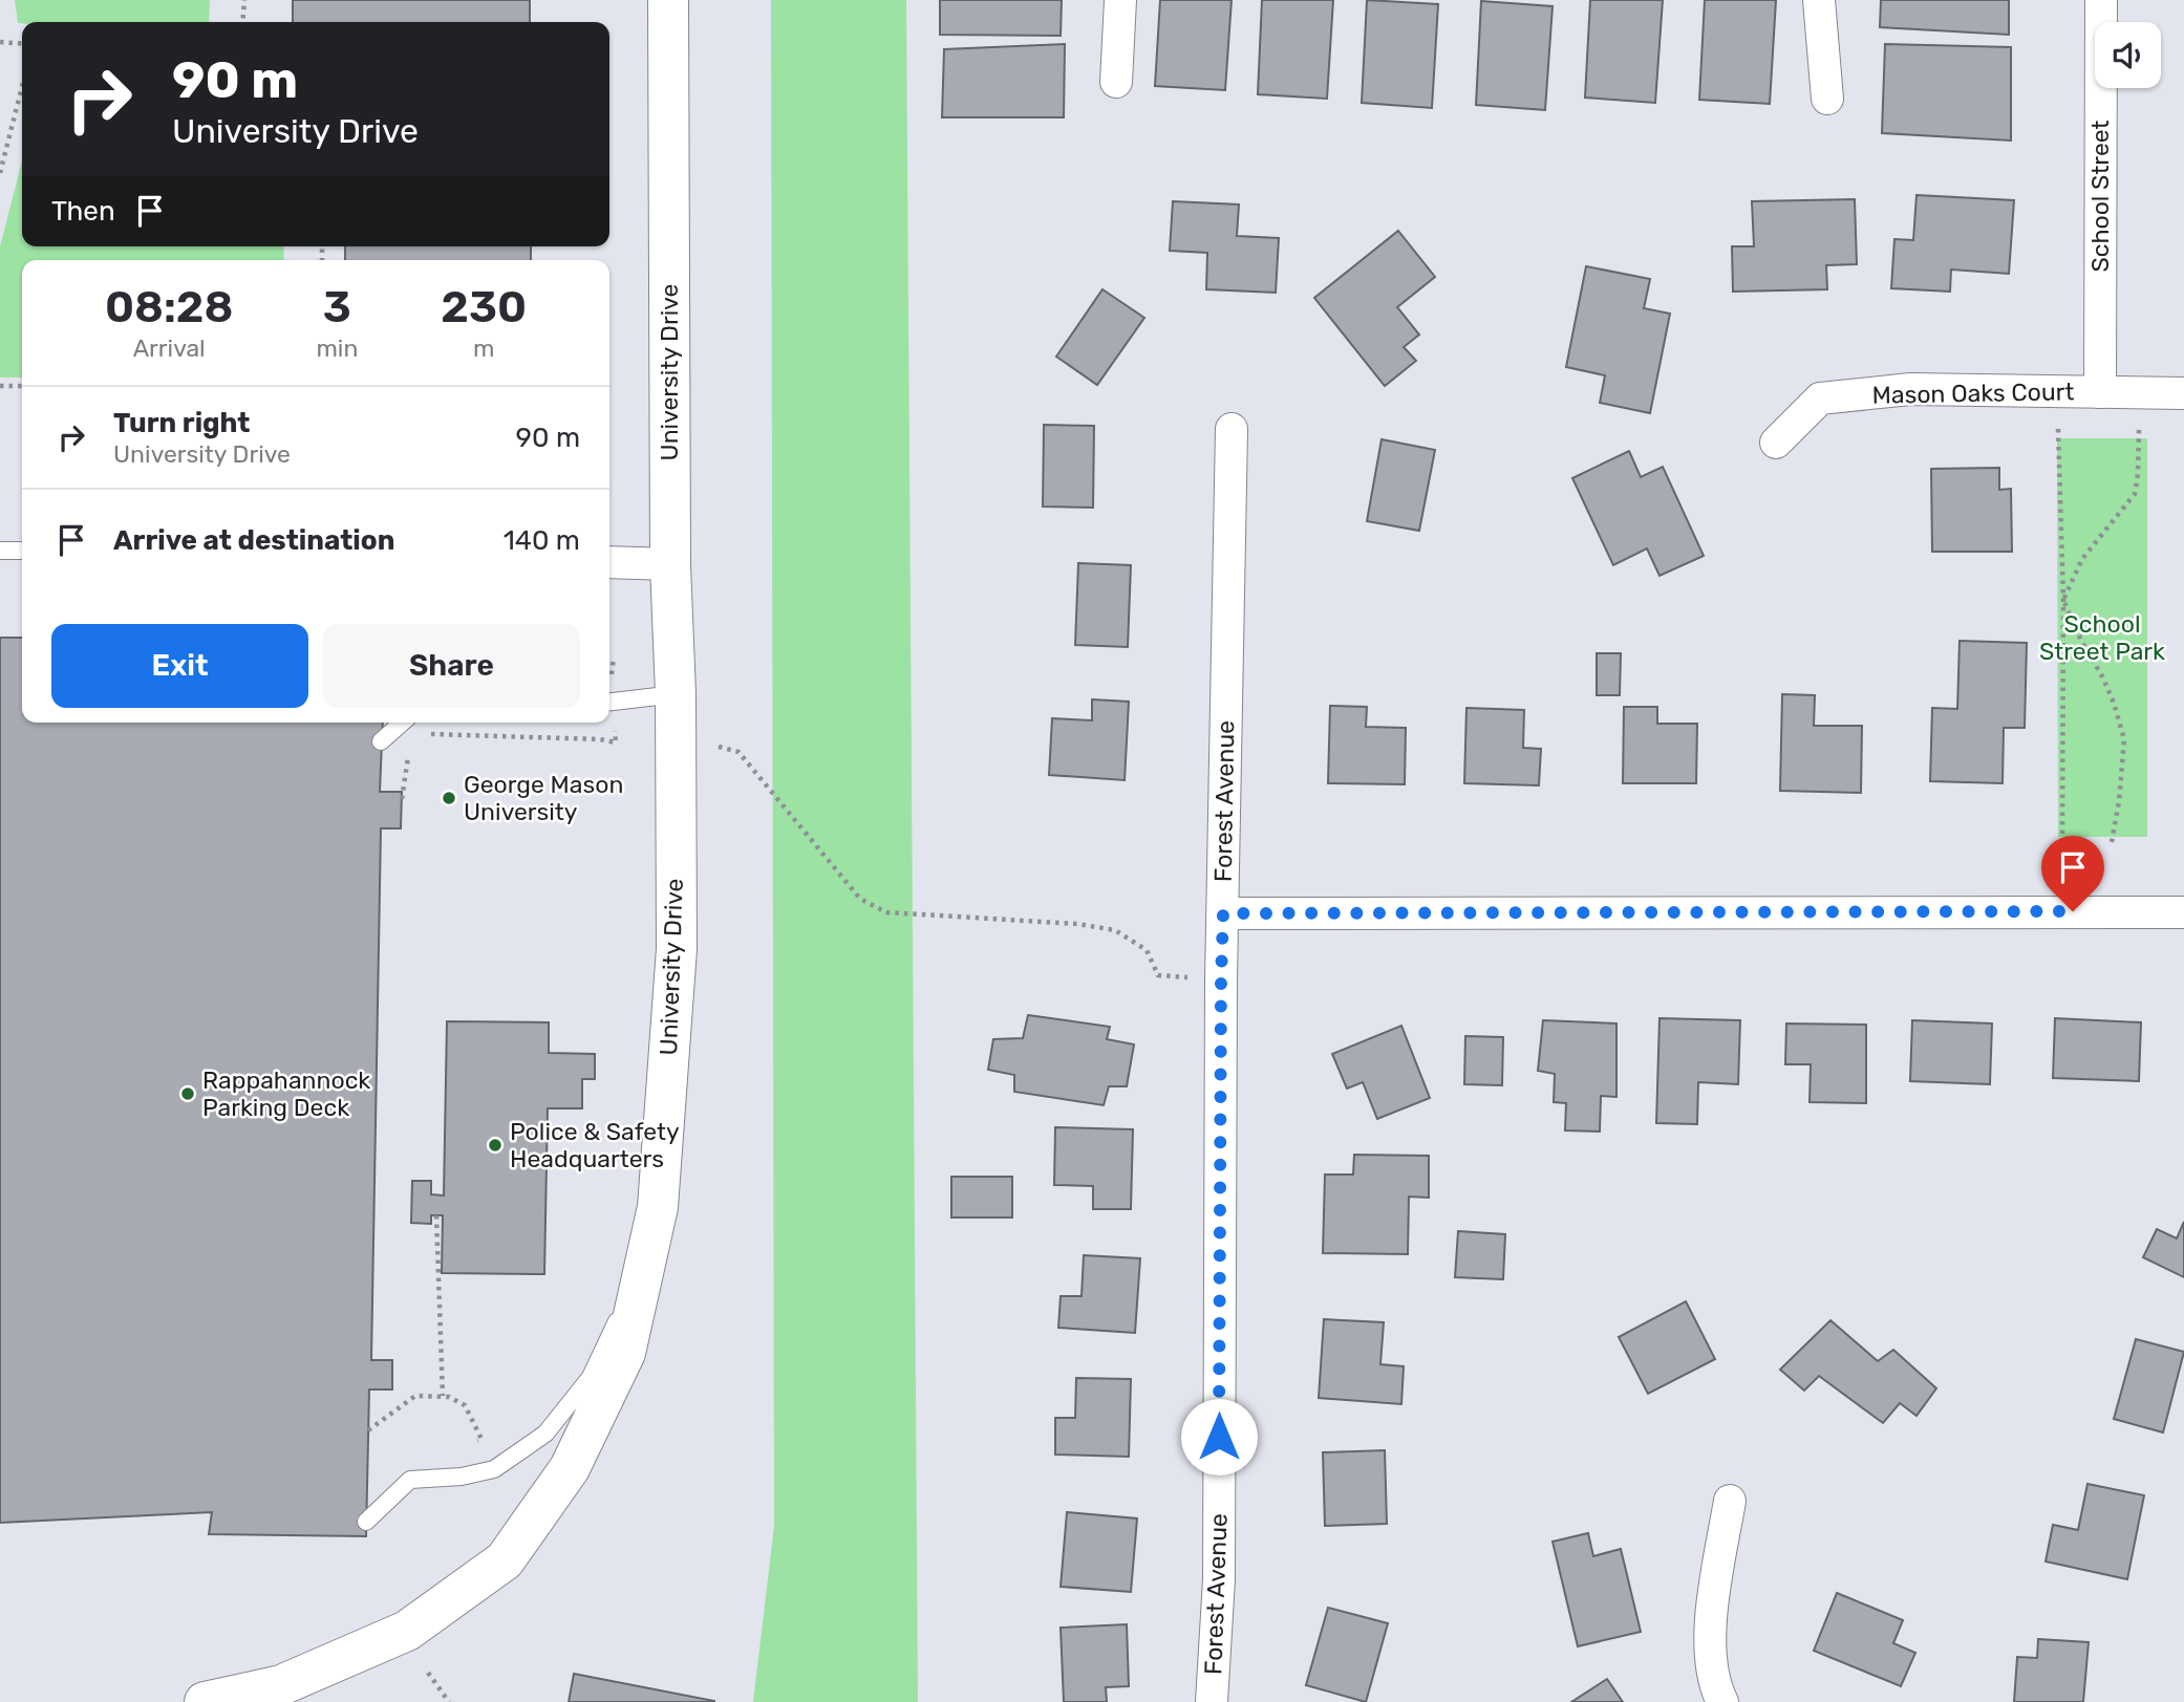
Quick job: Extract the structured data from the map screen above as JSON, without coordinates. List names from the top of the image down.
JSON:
{
  "streets": {
    "street": [
      "School Street",
      "University Drive",
      "Mason Oaks Court",
      "Forest Avenue"
    ]
  },
  "crossings": [
    ["School Street", "Mason Oaks Court"]
  ],
  "parks": ["School Street Park"],
  "places": ["George Mason University", "Rappahannock Parking Deck", "Police & Safety Headquarters"],
  "page": {
    "turn": ["90 m", "University Drive"],
    "then": "Then",
    "eta": [
      "08:28",
      "Arrival",
      "3",
      "min",
      "230",
      "m"
    ],
    "list": [
      {
        "name": "Turn right",
        "note": "University Drive",
        "value": "90 m"
      },
      {
        "name": "Arrive at destination",
        "value": "140 m"
      }
    ],
    "buttons": ["Exit", "Share"]
  }
}
